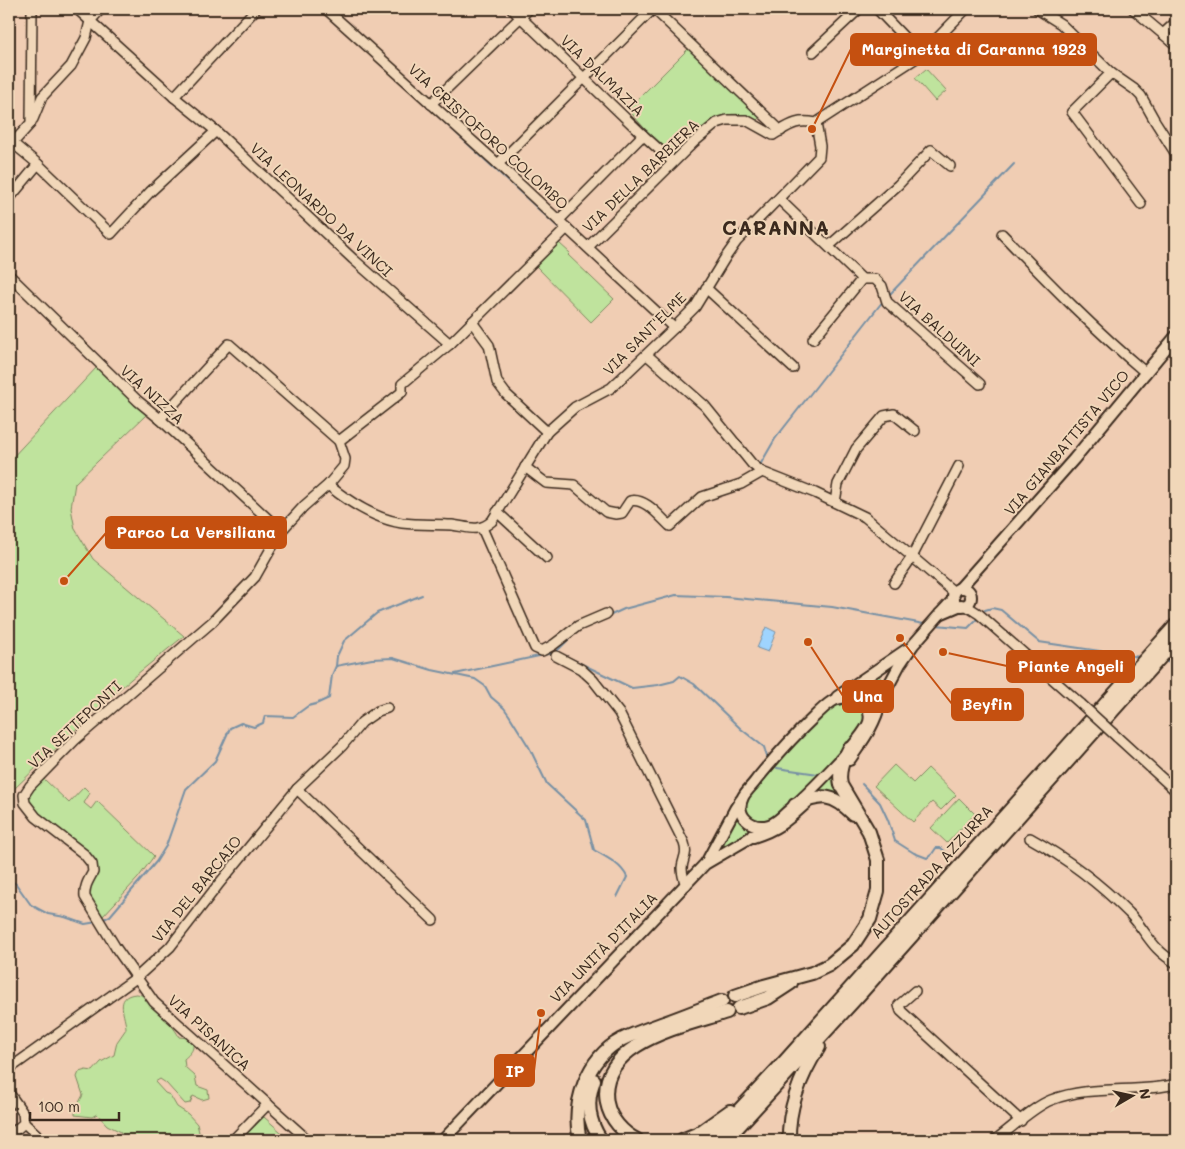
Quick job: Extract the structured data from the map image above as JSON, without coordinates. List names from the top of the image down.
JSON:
{
  "streets": {
    "highway": ["AUTOSTRADA AZZURRA"],
    "main road": ["VIA GIANBATTISTA VICO", "VIA UNITÀ D'ITALIA"],
    "street": [
      "VIA DALMAZIA",
      "VIA CRISTOFORO COLOMBO",
      "VIA DELLA BARBIERA",
      "VIA LEONARDO DA VINCI",
      "VIA BALDUINI",
      "VIA SANT'ELME",
      "VIA NIZZA",
      "VIA SETTEPONTI",
      "VIA DEL BARCAIO",
      "VIA PISANICA"
    ]
  },
  "crossings": [
    ["VIA DALMAZIA", "VIA DELLA BARBIERA"],
    ["VIA CRISTOFORO COLOMBO", "VIA DELLA BARBIERA"],
    ["VIA CRISTOFORO COLOMBO", "VIA SANT'ELME"],
    ["VIA DELLA BARBIERA", "VIA LEONARDO DA VINCI"],
    ["VIA BALDUINI", "VIA SANT'ELME"],
    ["VIA NIZZA", "VIA SETTEPONTI"],
    ["VIA SETTEPONTI", "VIA DEL BARCAIO"],
    ["VIA SETTEPONTI", "VIA PISANICA"],
    ["VIA DEL BARCAIO", "VIA PISANICA"]
  ],
  "districts": ["CARANNA"],
  "places": [
    "Marginetta di Caranna 1923",
    "Parco La Versiliana",
    "Beyfin",
    "Una",
    "Piante Angeli",
    "IP"
  ],
  "scale_bar": "100 m",
  "north": "right"
}
